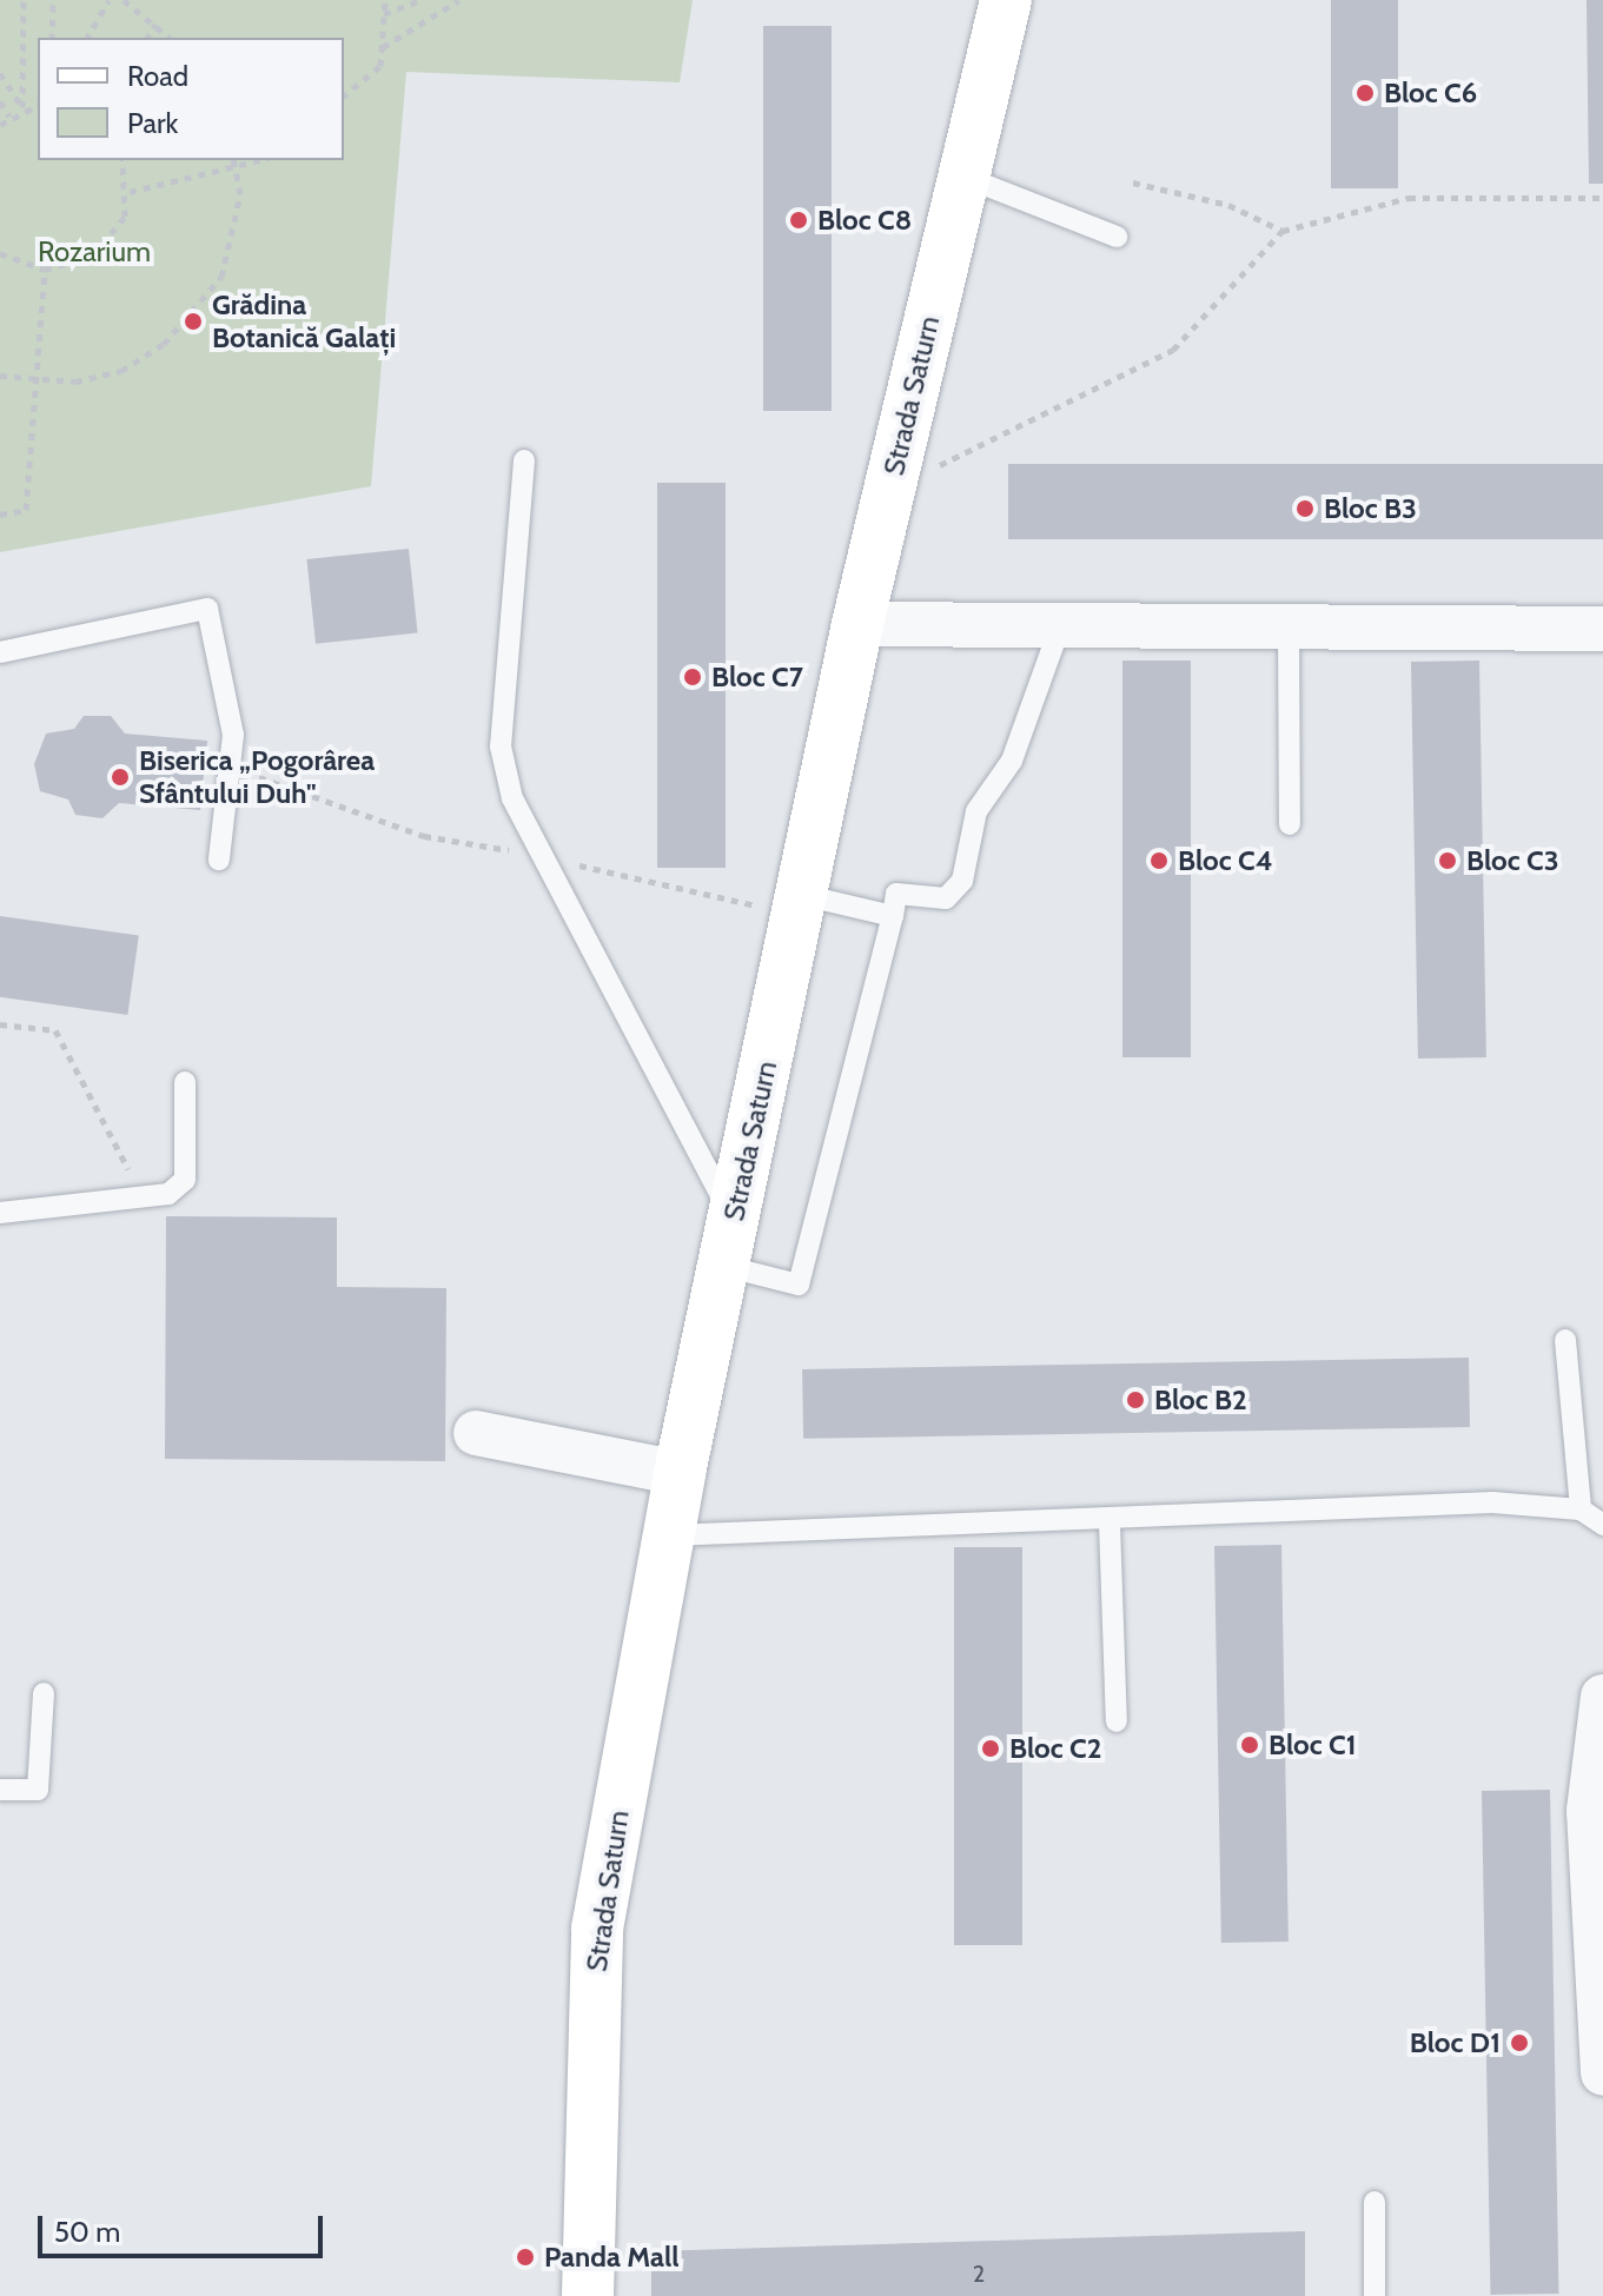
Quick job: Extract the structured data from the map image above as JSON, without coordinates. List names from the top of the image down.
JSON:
{
  "streets": {
    "street": ["Strada Saturn"]
  },
  "parks": ["Rozarium"],
  "places": [
    "Bloc C6",
    "Bloc C8",
    "Grădina Botanică Galați",
    "Bloc B3",
    "Bloc C7",
    "Biserica „Pogorârea Sfântului Duh\"",
    "Bloc C4",
    "Bloc C3",
    "Bloc B2",
    "Bloc C1",
    "Bloc C2",
    "Bloc D1",
    "Panda Mall"
  ],
  "house_numbers": ["2"],
  "legend": ["Road", "Park"],
  "scale_bar": "50 m"
}
